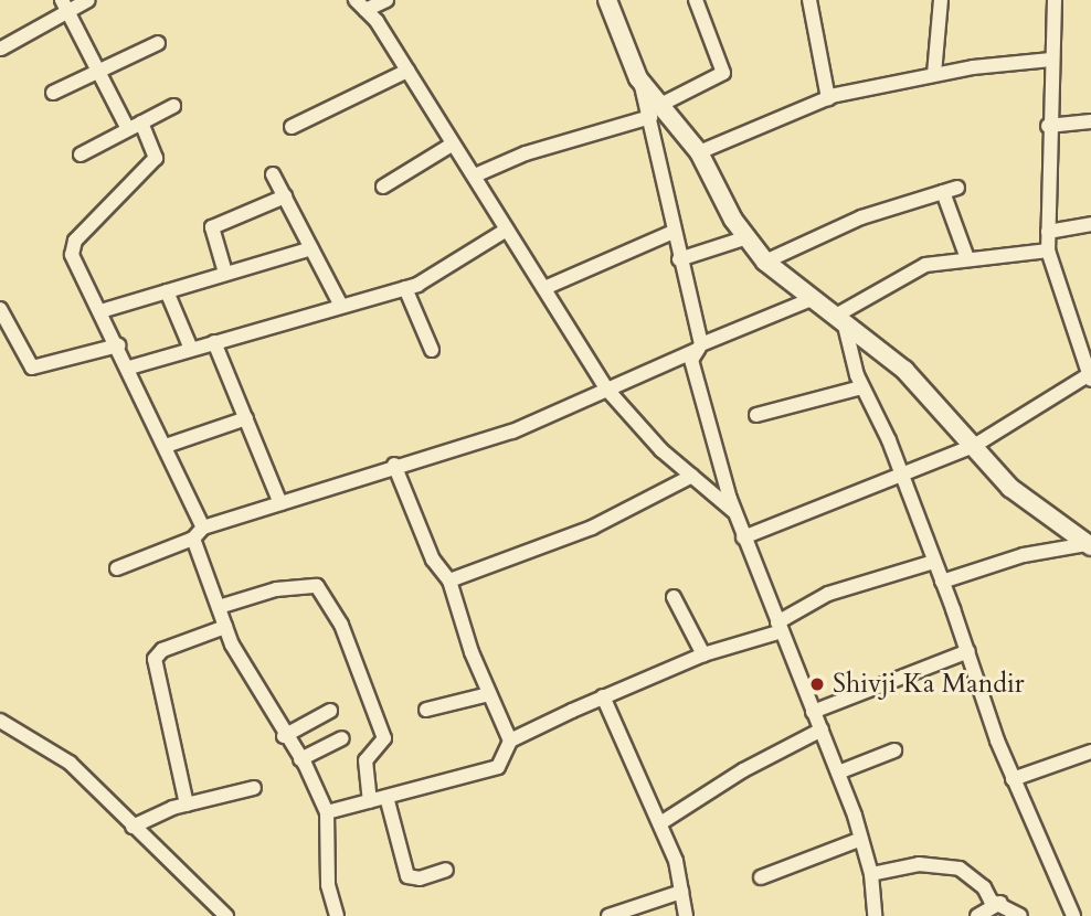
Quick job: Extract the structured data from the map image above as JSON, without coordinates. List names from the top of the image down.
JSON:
{
  "places": ["Shivji Ka Mandir"]
}
